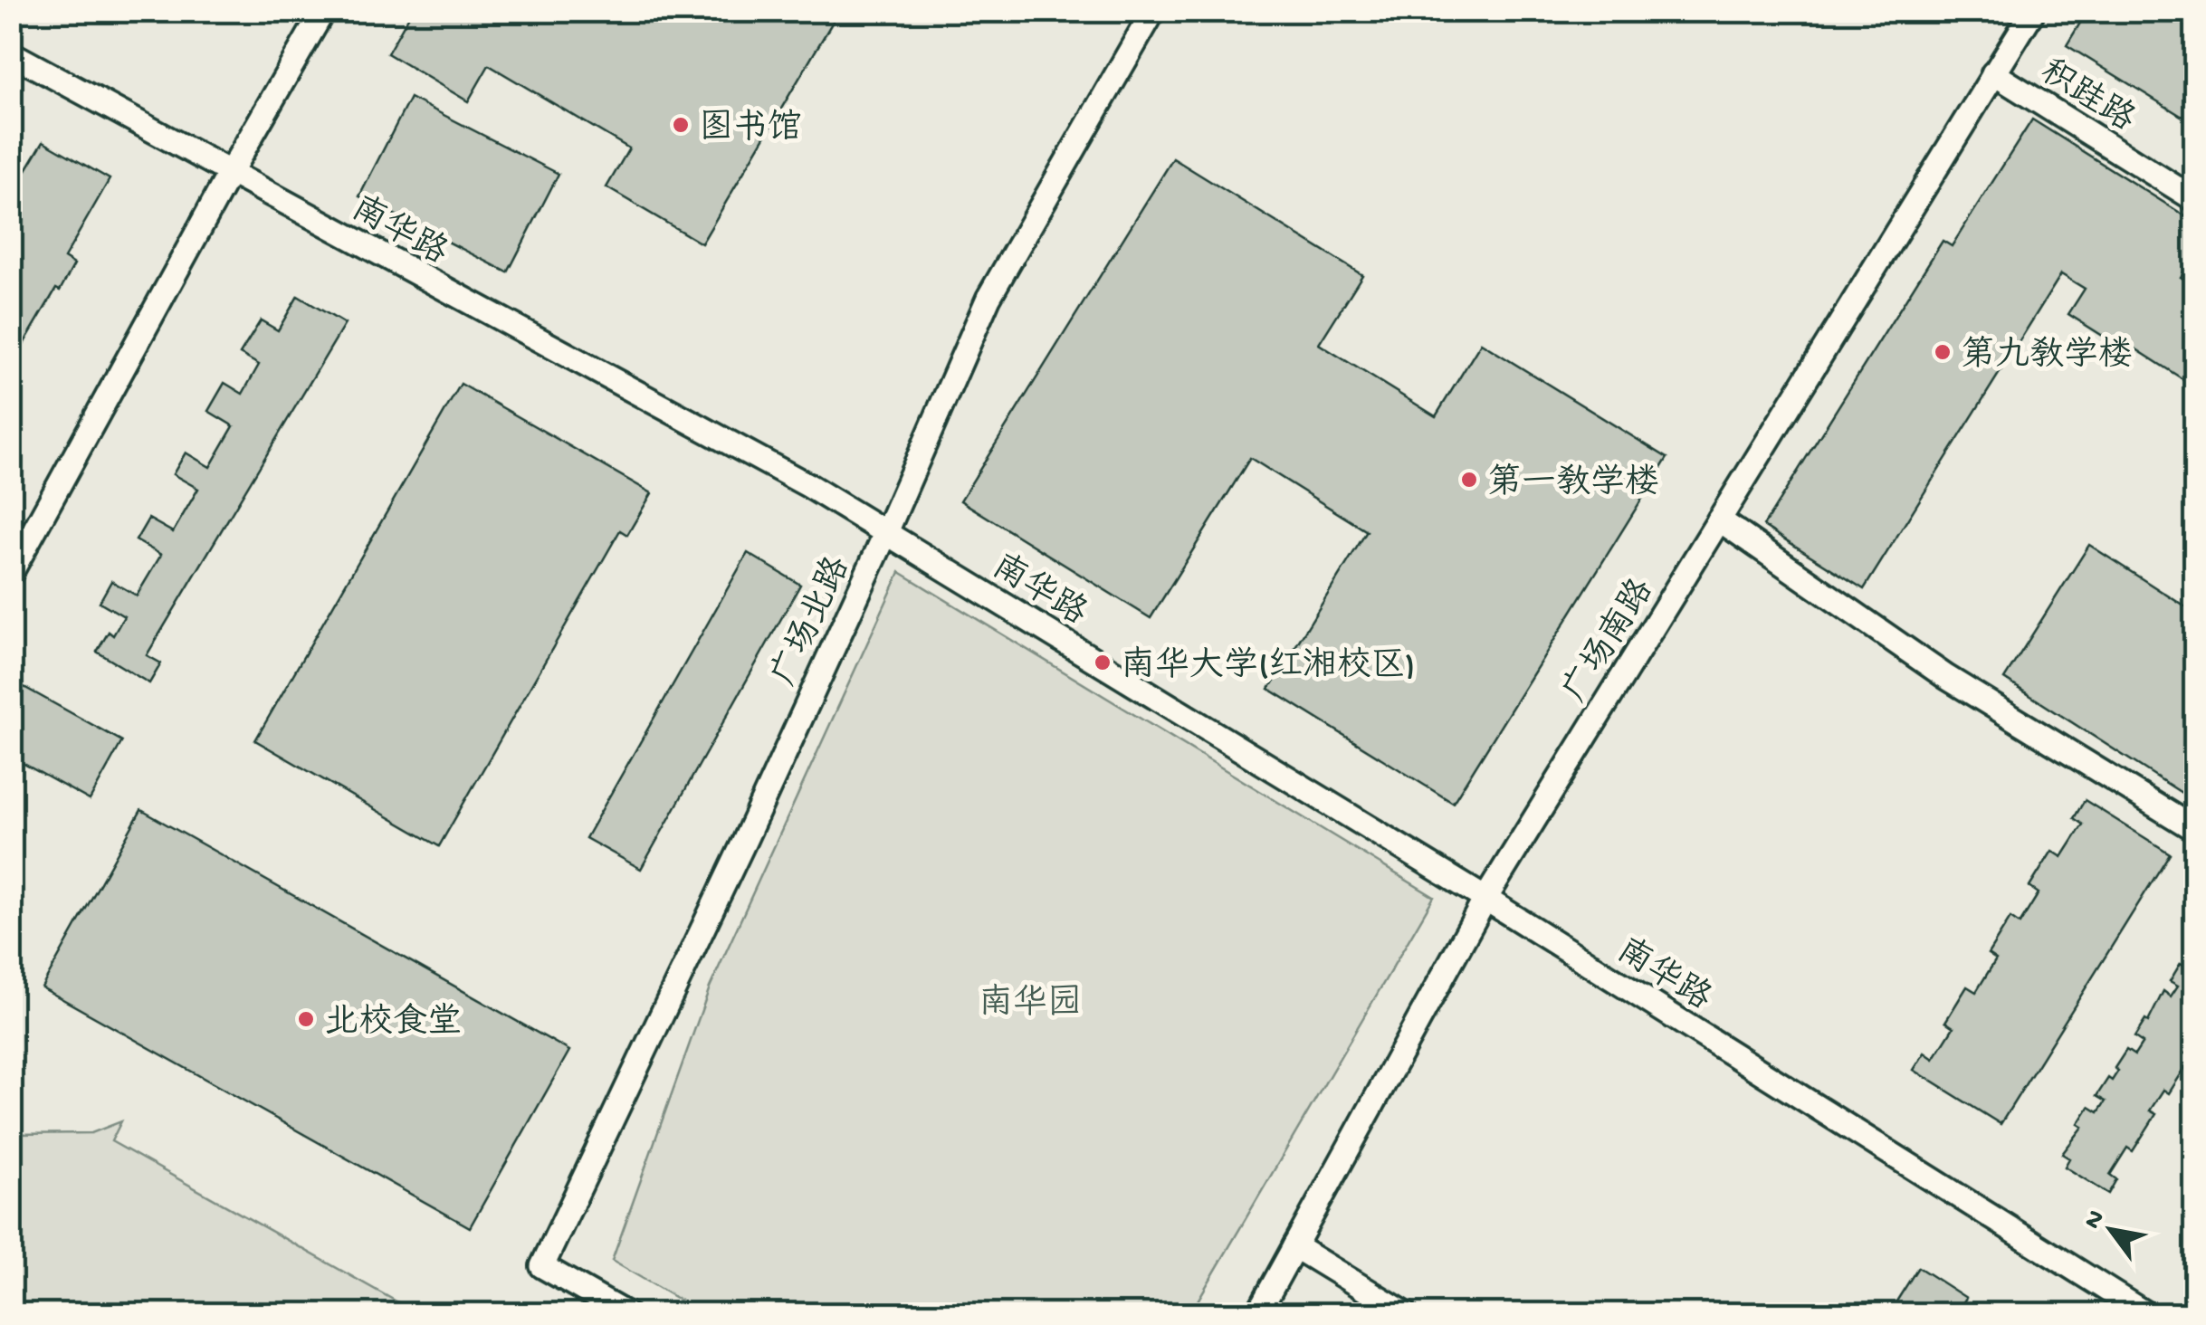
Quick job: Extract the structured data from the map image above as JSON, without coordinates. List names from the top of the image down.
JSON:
{
  "streets": {
    "lane": [
      "积跬路",
      "南华路",
      "广场北路",
      "广场南路"
    ]
  },
  "crossings": [
    ["积跬路", "广场南路"],
    ["南华路", "广场北路"],
    ["南华路", "广场南路"]
  ],
  "parks": ["南华园"],
  "places": [
    "图书馆",
    "第九教学楼",
    "第一教学楼",
    "南华大学(红湘校区)",
    "北校食堂"
  ],
  "north": "top left"
}
